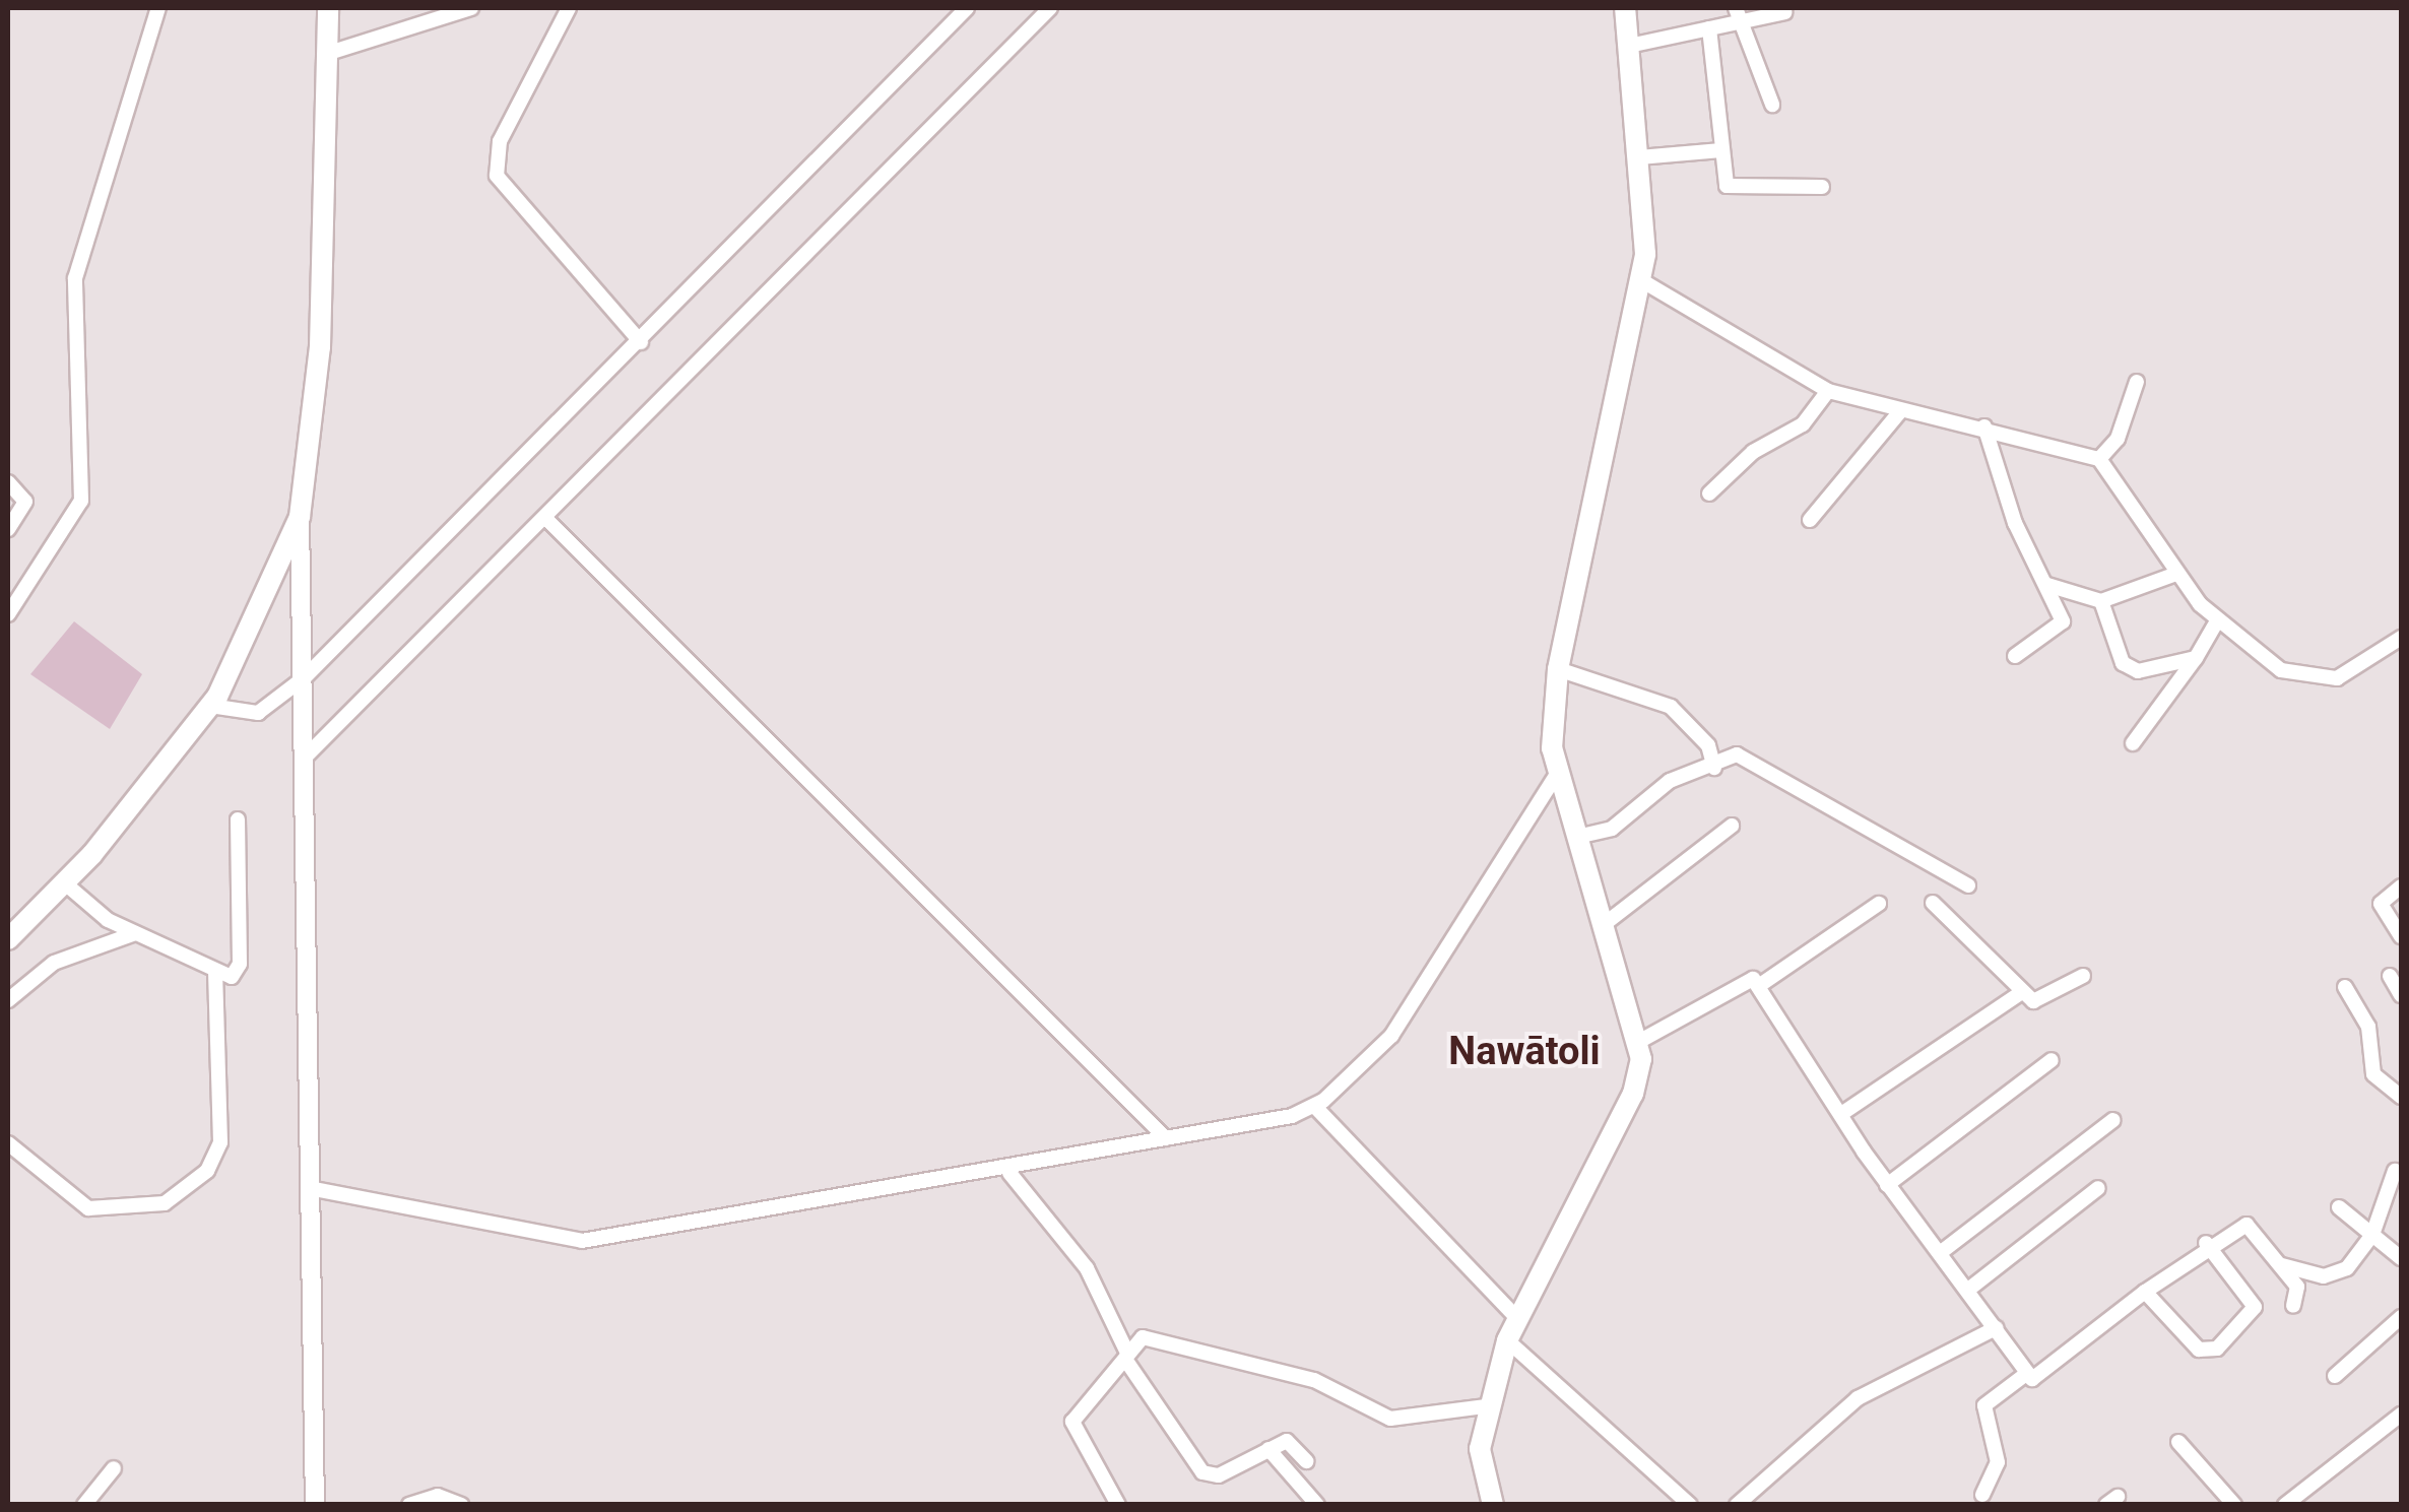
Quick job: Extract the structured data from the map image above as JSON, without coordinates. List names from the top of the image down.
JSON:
{
  "districts": ["Nawātoli"]
}
